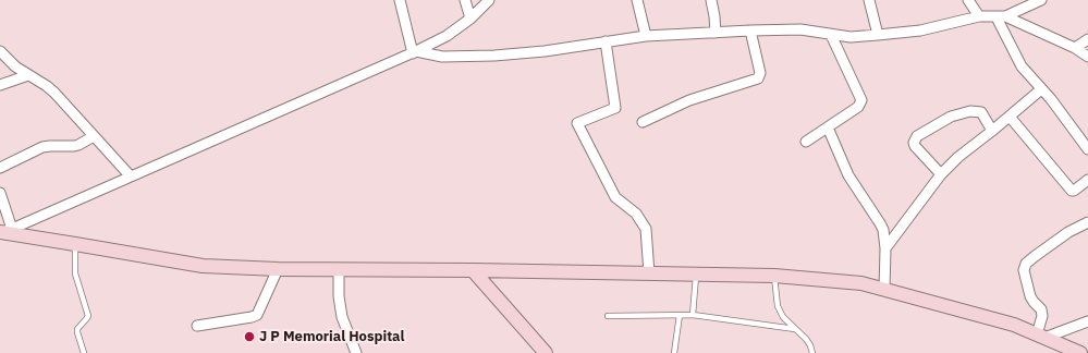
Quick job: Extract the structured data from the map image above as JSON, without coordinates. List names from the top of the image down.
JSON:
{
  "places": ["J P Memorial Hospital"]
}
